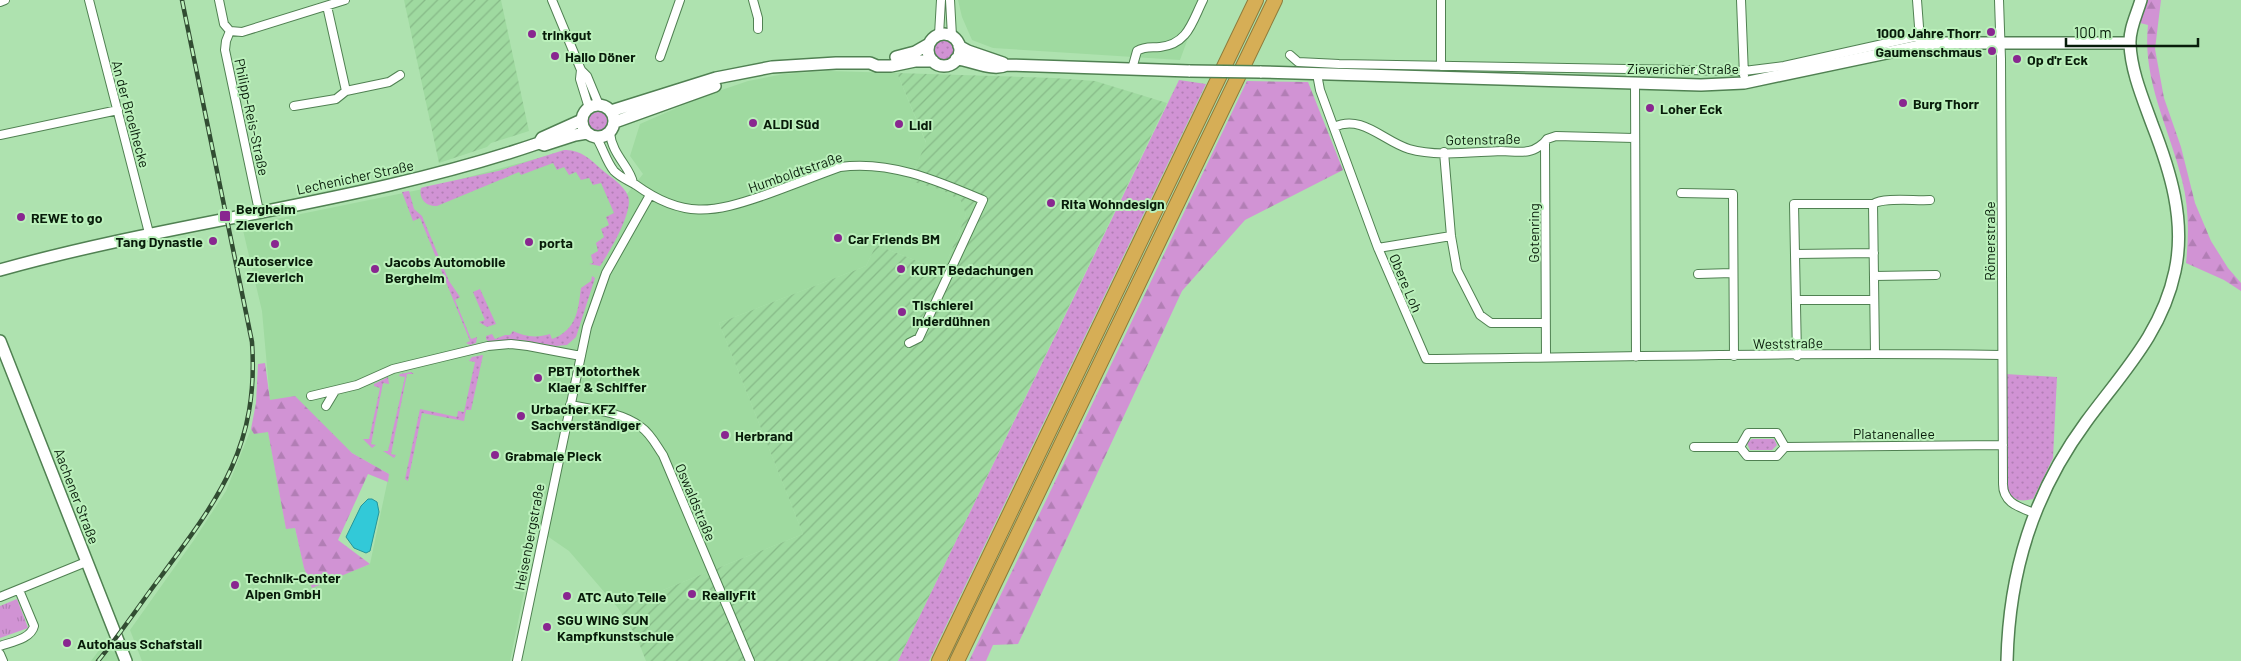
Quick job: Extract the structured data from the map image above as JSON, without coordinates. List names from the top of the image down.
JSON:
{
  "streets": {
    "street": [
      "Zievericher Straße",
      "An der Broelhecke",
      "Philipp-Reis-Straße",
      "Gotenstraße",
      "Humboldtstraße",
      "Lechenicher Straße",
      "Gotenring",
      "Römerstraße",
      "Obere Loh",
      "Weststraße",
      "Platanenallee",
      "Aachener Straße",
      "Oswaldstraße",
      "Heisenbergstraße"
    ]
  },
  "crossings": [
    ["Zievericher Straße", "Römerstraße"],
    ["Zievericher Straße", "Obere Loh"],
    ["An der Broelhecke", "Lechenicher Straße"],
    ["Philipp-Reis-Straße", "Lechenicher Straße"],
    ["Gotenstraße", "Gotenring"],
    ["Gotenstraße", "Obere Loh"],
    ["Humboldtstraße", "Lechenicher Straße"],
    ["Humboldtstraße", "Heisenbergstraße"],
    ["Gotenring", "Obere Loh"],
    ["Römerstraße", "Weststraße"],
    ["Römerstraße", "Platanenallee"],
    ["Obere Loh", "Weststraße"],
    ["Oswaldstraße", "Heisenbergstraße"]
  ],
  "places": {
    "other": [
      "1000 Jahre Thorr",
      "trinkgut",
      "Gaumenschmaus",
      "Hallo Döner",
      "Op d'r Eck",
      "Burg Thorr",
      "Loher Eck",
      "ALDI Süd",
      "Lidl",
      "Rita Wohndesign",
      "REWE to go",
      "Car Friends BM",
      "Tang Dynastie",
      "porta",
      "Autoservice Zieverich",
      "Jacobs Automobile Bergheim",
      "KURT Bedachungen",
      "Tischlerei Inderdühnen",
      "PBT Motorthek Klaer & Schiffer",
      "Urbacher KFZ Sachverständiger",
      "Herbrand",
      "Grabmale Pieck",
      "Technik-Center Alpen GmbH",
      "ReallyFit",
      "ATC Auto Teile",
      "SGU WING SUN Kampfkunstschule",
      "Autohaus Schafstall"
    ],
    "transit": ["Bergheim Zieverich"]
  },
  "scale_bar": "100 m"
}
